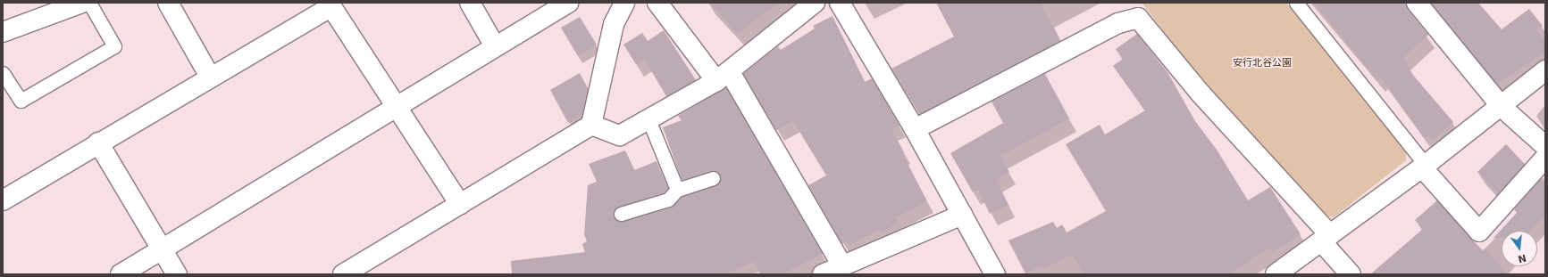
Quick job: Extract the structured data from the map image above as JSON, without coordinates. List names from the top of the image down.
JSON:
{
  "parks": ["安行北谷公園"],
  "north": "bottom"
}
